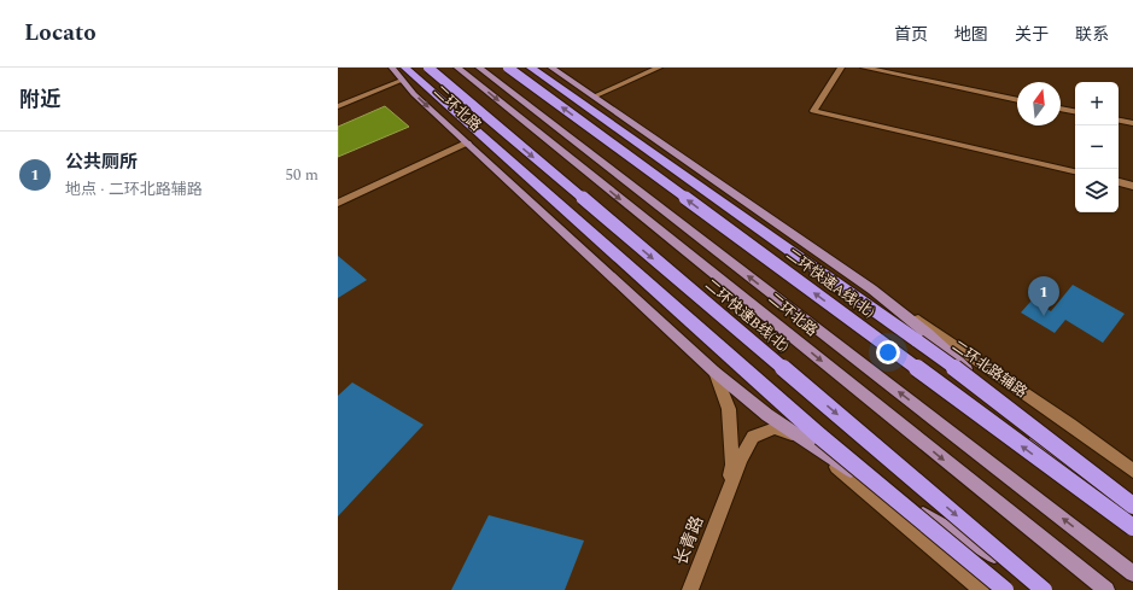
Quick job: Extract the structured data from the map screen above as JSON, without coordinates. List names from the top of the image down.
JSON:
{
  "streets": {
    "highway": ["二环快速A线(北)", "二环快速B线(北)"],
    "main road": ["二环北路"],
    "street": ["二环北路辅路", "长青路"]
  },
  "north": "top",
  "page": {
    "header": "Locato",
    "nav": [
      "首页",
      "地图",
      "关于",
      "联系"
    ],
    "heading": "附近",
    "map_buttons": ["+", "−"],
    "list": [
      {
        "mark": "1",
        "name": "公共厕所",
        "note": "地点 · 二环北路辅路",
        "value": "50 m"
      }
    ],
    "pins": "1"
  }
}
